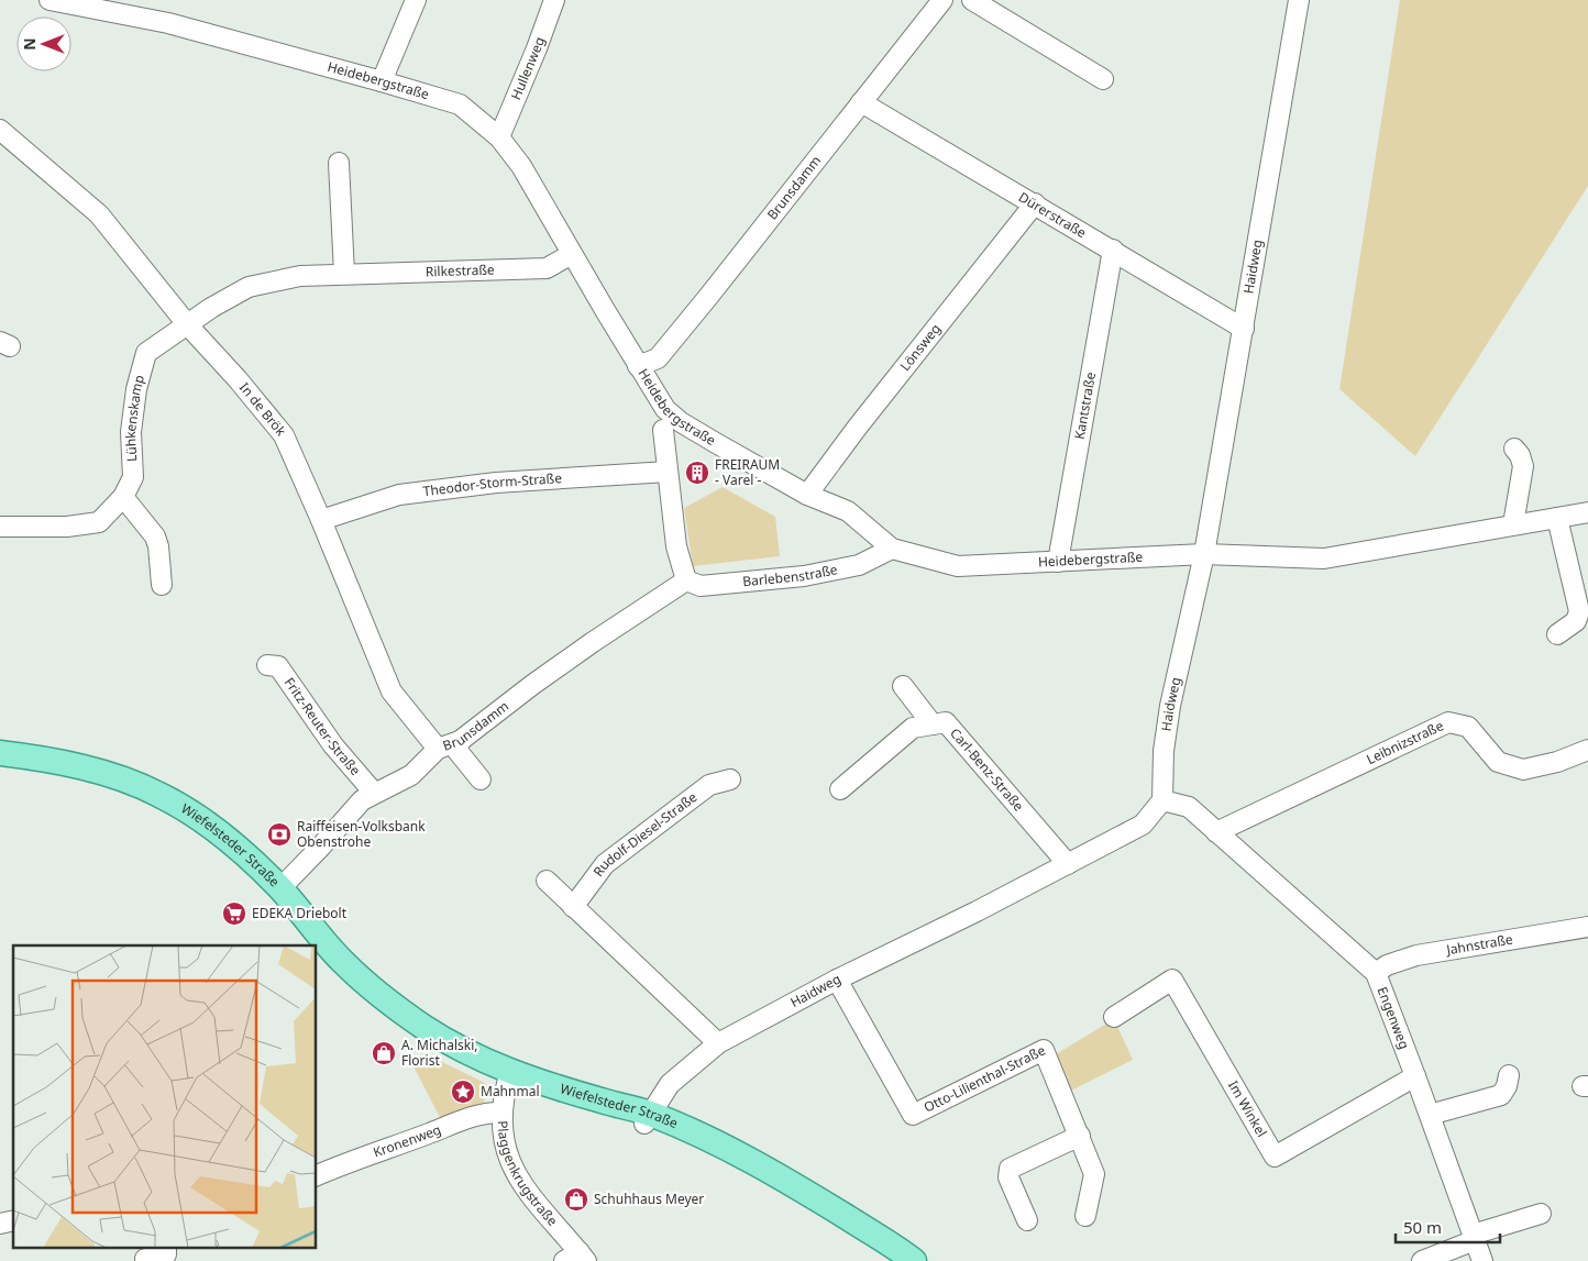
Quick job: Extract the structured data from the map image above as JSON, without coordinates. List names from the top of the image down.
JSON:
{
  "streets": {
    "main road": ["Wiefelsteder Straße"],
    "street": [
      "Hullenweg",
      "Heidebergstraße",
      "Brunsdamm",
      "Dürerstraße",
      "Haidweg",
      "Rilkestraße",
      "Lönsweg",
      "Kantstraße",
      "In de Brök",
      "Lühkenskamp",
      "Theodor-Storm-Straße",
      "Barlebenstraße",
      "Fritz-Reuter-Straße",
      "Leibnizstraße",
      "Carl-Benz-Straße",
      "Rudolf-Diesel-Straße",
      "Jahnstraße",
      "Engenweg",
      "Otto-Lilienthal-Straße",
      "Im Winkel",
      "Kronenweg",
      "Plaggenkrugstraße"
    ]
  },
  "crossings": [
    ["Hullenweg", "Heidebergstraße"],
    ["Heidebergstraße", "Brunsdamm"],
    ["Heidebergstraße", "Haidweg"],
    ["Heidebergstraße", "Rilkestraße"],
    ["Heidebergstraße", "Lönsweg"],
    ["Heidebergstraße", "Kantstraße"],
    ["Heidebergstraße", "Barlebenstraße"],
    ["Brunsdamm", "Dürerstraße"],
    ["Brunsdamm", "In de Brök"],
    ["Brunsdamm", "Barlebenstraße"],
    ["Brunsdamm", "Fritz-Reuter-Straße"],
    ["Brunsdamm", "Wiefelsteder Straße"],
    ["Dürerstraße", "Haidweg"],
    ["Dürerstraße", "Lönsweg"],
    ["Dürerstraße", "Kantstraße"],
    ["Haidweg", "Carl-Benz-Straße"],
    ["Haidweg", "Wiefelsteder Straße"],
    ["Haidweg", "Engenweg"],
    ["Haidweg", "Otto-Lilienthal-Straße"],
    ["Rilkestraße", "In de Brök"],
    ["Rilkestraße", "Lühkenskamp"],
    ["In de Brök", "Lühkenskamp"],
    ["In de Brök", "Theodor-Storm-Straße"],
    ["Leibnizstraße", "Engenweg"],
    ["Wiefelsteder Straße", "Plaggenkrugstraße"],
    ["Jahnstraße", "Engenweg"],
    ["Engenweg", "Im Winkel"],
    ["Kronenweg", "Plaggenkrugstraße"]
  ],
  "places": {
    "building": ["FREIRAUM - Varel -"],
    "bank": ["Raiffeisen-Volksbank Obenstrohe"],
    "supermarket": ["EDEKA Driebolt"],
    "shop": ["A. Michalski, Florist", "Schuhhaus Meyer"],
    "place": ["Mahnmal"]
  },
  "scale_bar": "50 m",
  "north": "left"
}
